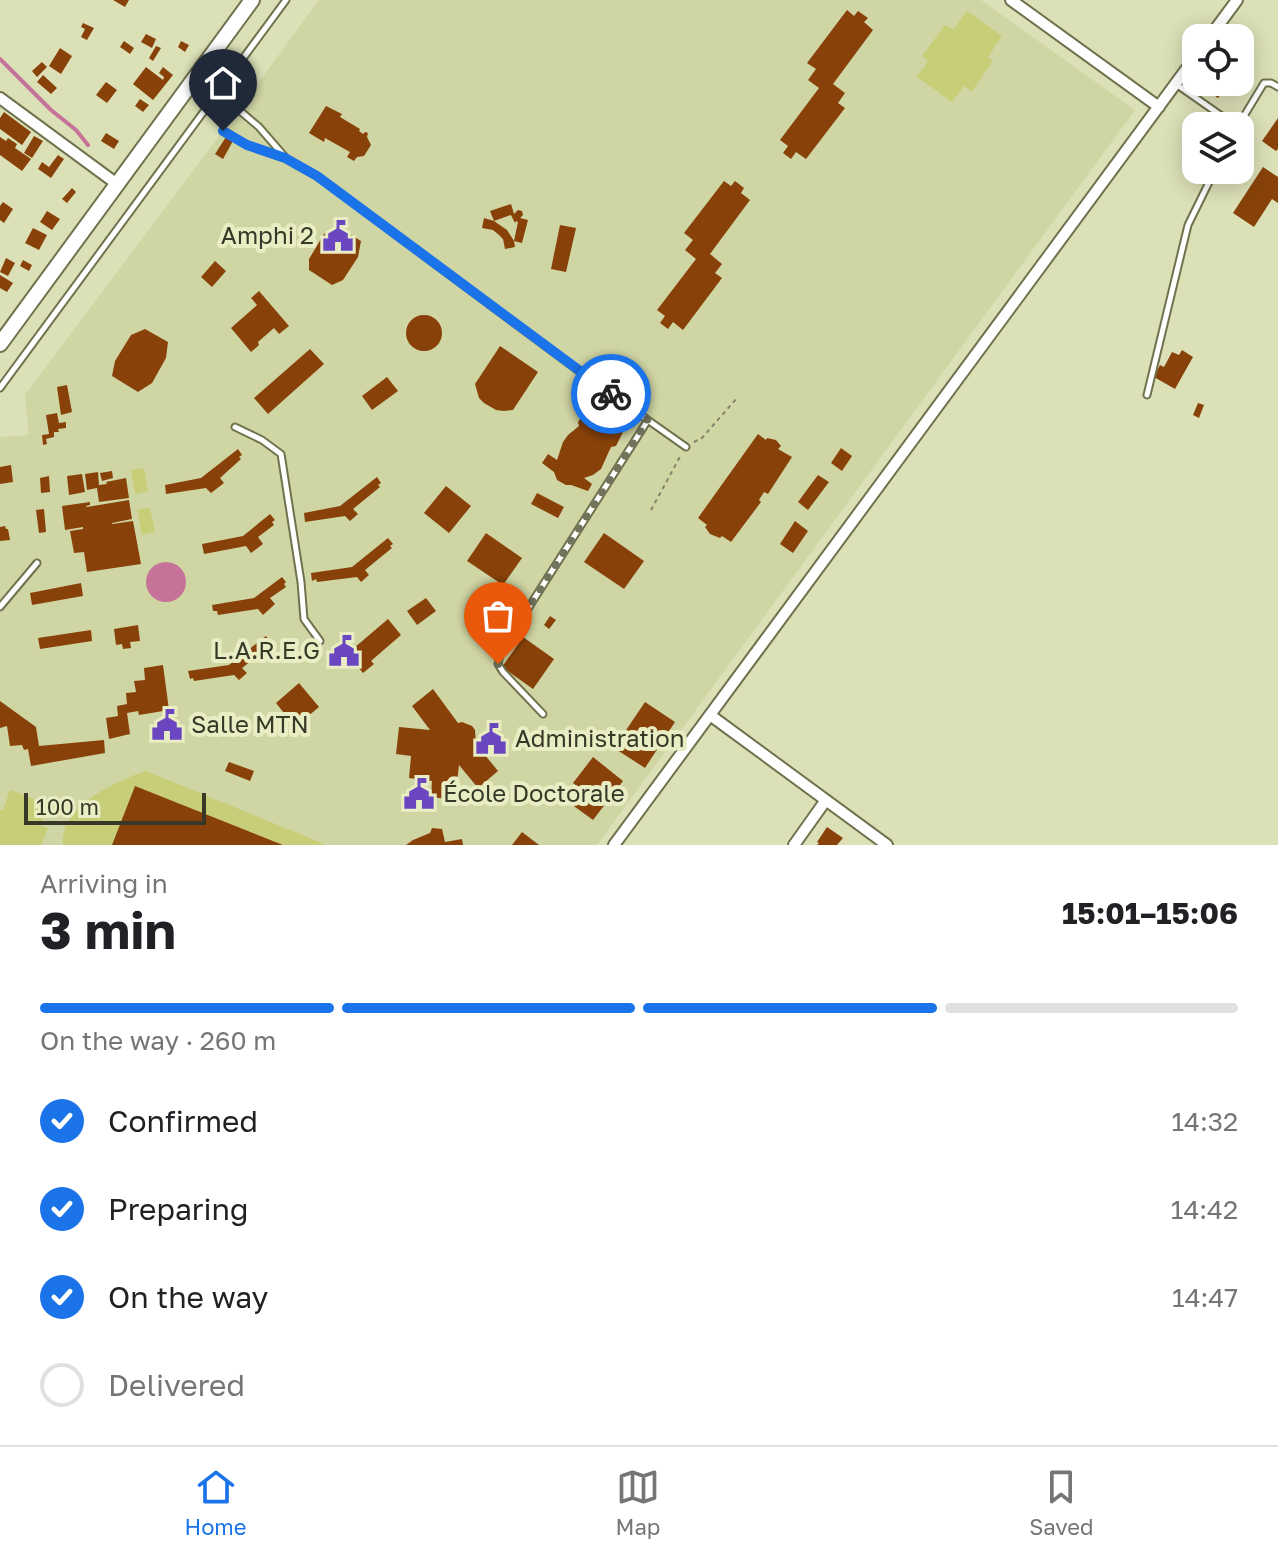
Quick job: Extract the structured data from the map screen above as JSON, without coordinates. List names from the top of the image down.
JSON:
{
  "places": {
    "public building": [
      "Amphi 2",
      "L.A.R.E.G",
      "Salle MTN",
      "Administration",
      "École Doctorale"
    ]
  },
  "scale_bar": "100 m",
  "page": {
    "scale": "100 m",
    "heading": ["3 min", "Arriving in", "15:01–15:06"],
    "bar": "On the way · 260 m",
    "list": [
      ["Confirmed", "14:32"],
      ["Preparing", "14:42"],
      ["On the way", "14:47"],
      "Delivered"
    ],
    "tabs": ["Home", "Map", "Saved"]
  }
}
